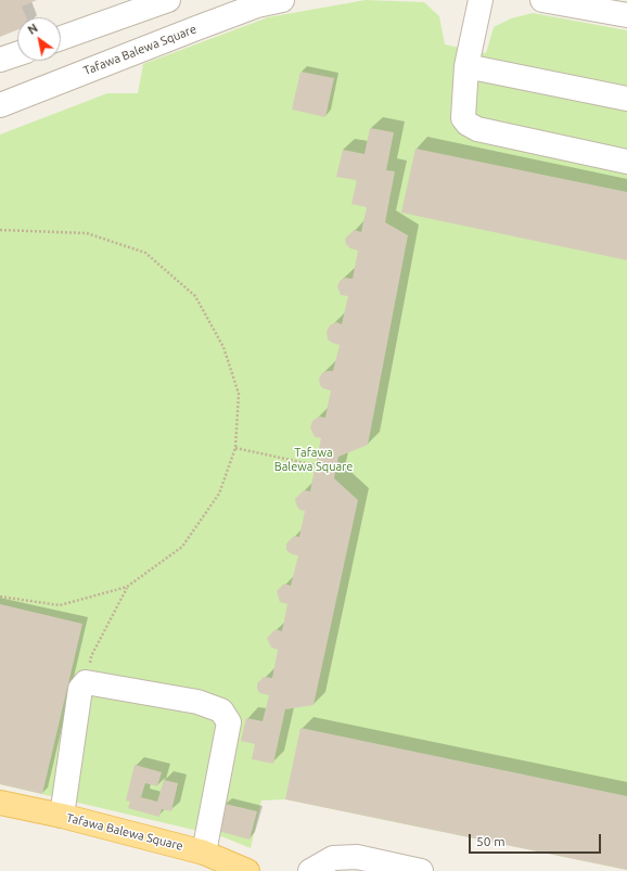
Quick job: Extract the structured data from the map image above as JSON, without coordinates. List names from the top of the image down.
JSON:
{
  "streets": {
    "main road": ["Tafawa Balewa Square"]
  },
  "parks": ["Tafawa Balewa Square"],
  "scale_bar": "50 m",
  "north": "top left"
}
